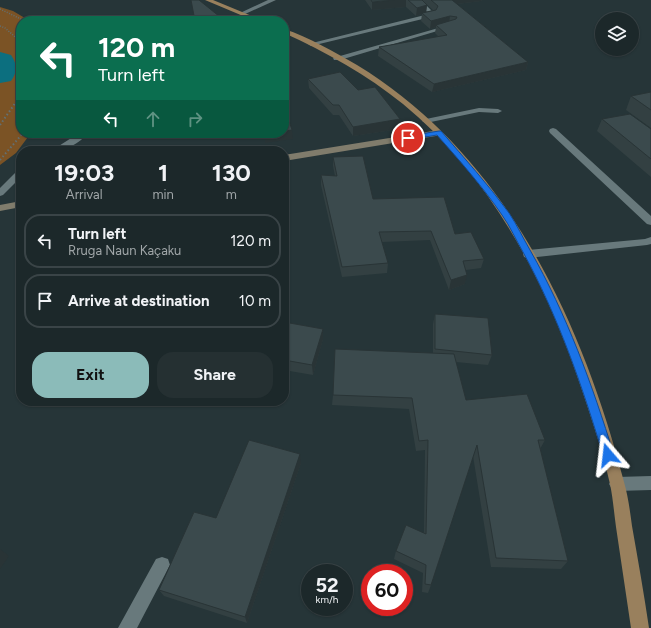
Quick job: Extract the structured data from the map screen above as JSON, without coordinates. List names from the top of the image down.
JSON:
{
  "page": {
    "turn": ["120 m", "Turn left"],
    "eta": [
      "19:03",
      "Arrival",
      "1",
      "min",
      "130",
      "m"
    ],
    "list": [
      {
        "name": "Turn left",
        "note": "Rruga Naun Kaçaku",
        "value": "120 m"
      },
      {
        "name": "Arrive at destination",
        "value": "10 m"
      }
    ],
    "buttons": ["Exit", "Share"],
    "speed": "52 km/h",
    "limit": "60"
  }
}
